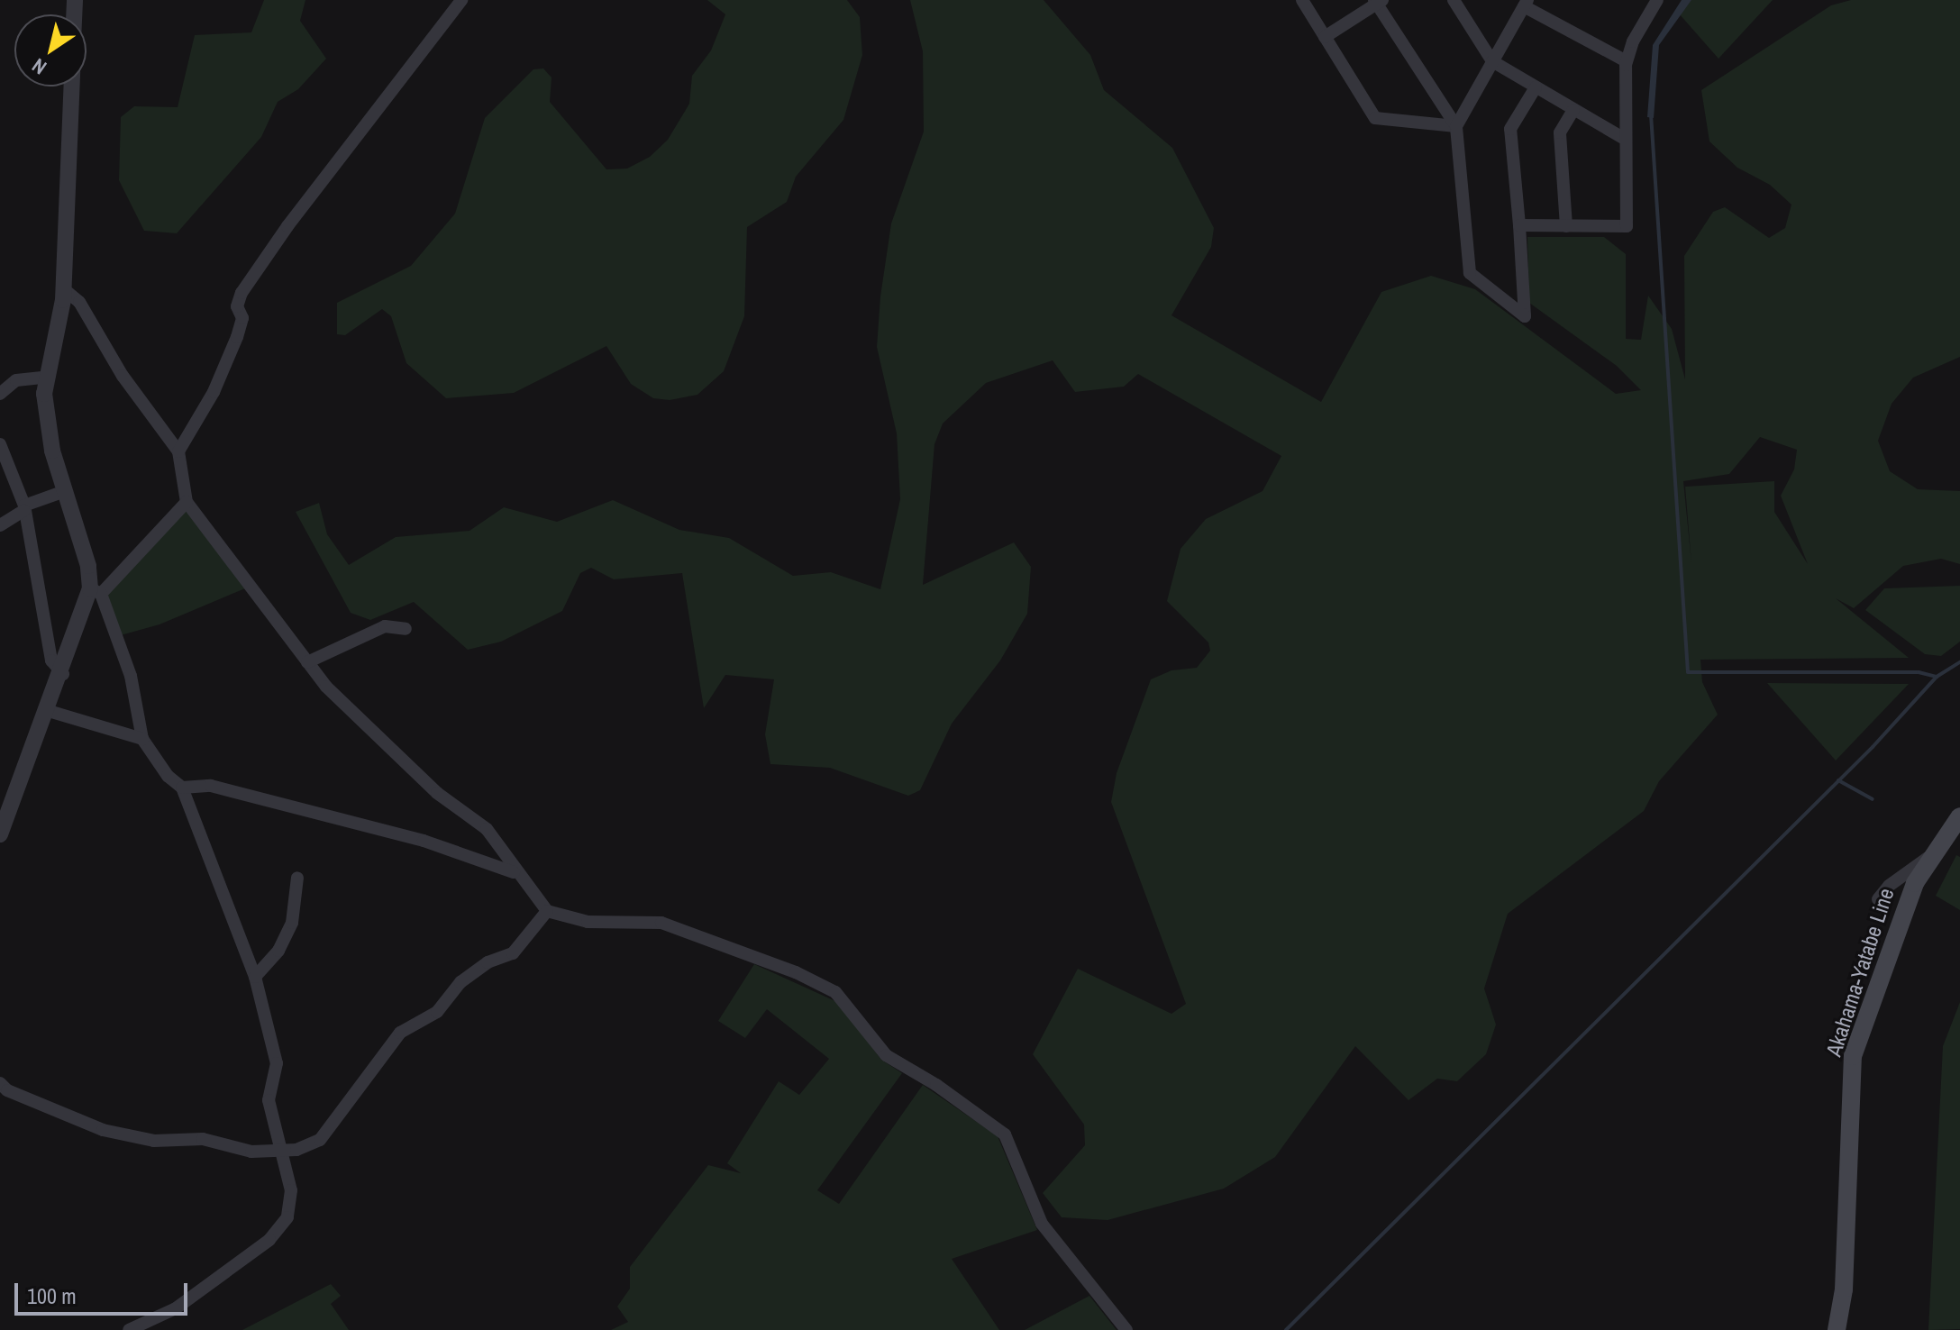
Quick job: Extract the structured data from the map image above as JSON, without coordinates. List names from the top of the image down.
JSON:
{
  "streets": {
    "main road": ["Akahama-Yatabe Line"]
  },
  "scale_bar": "100 m",
  "north": "bottom left"
}
